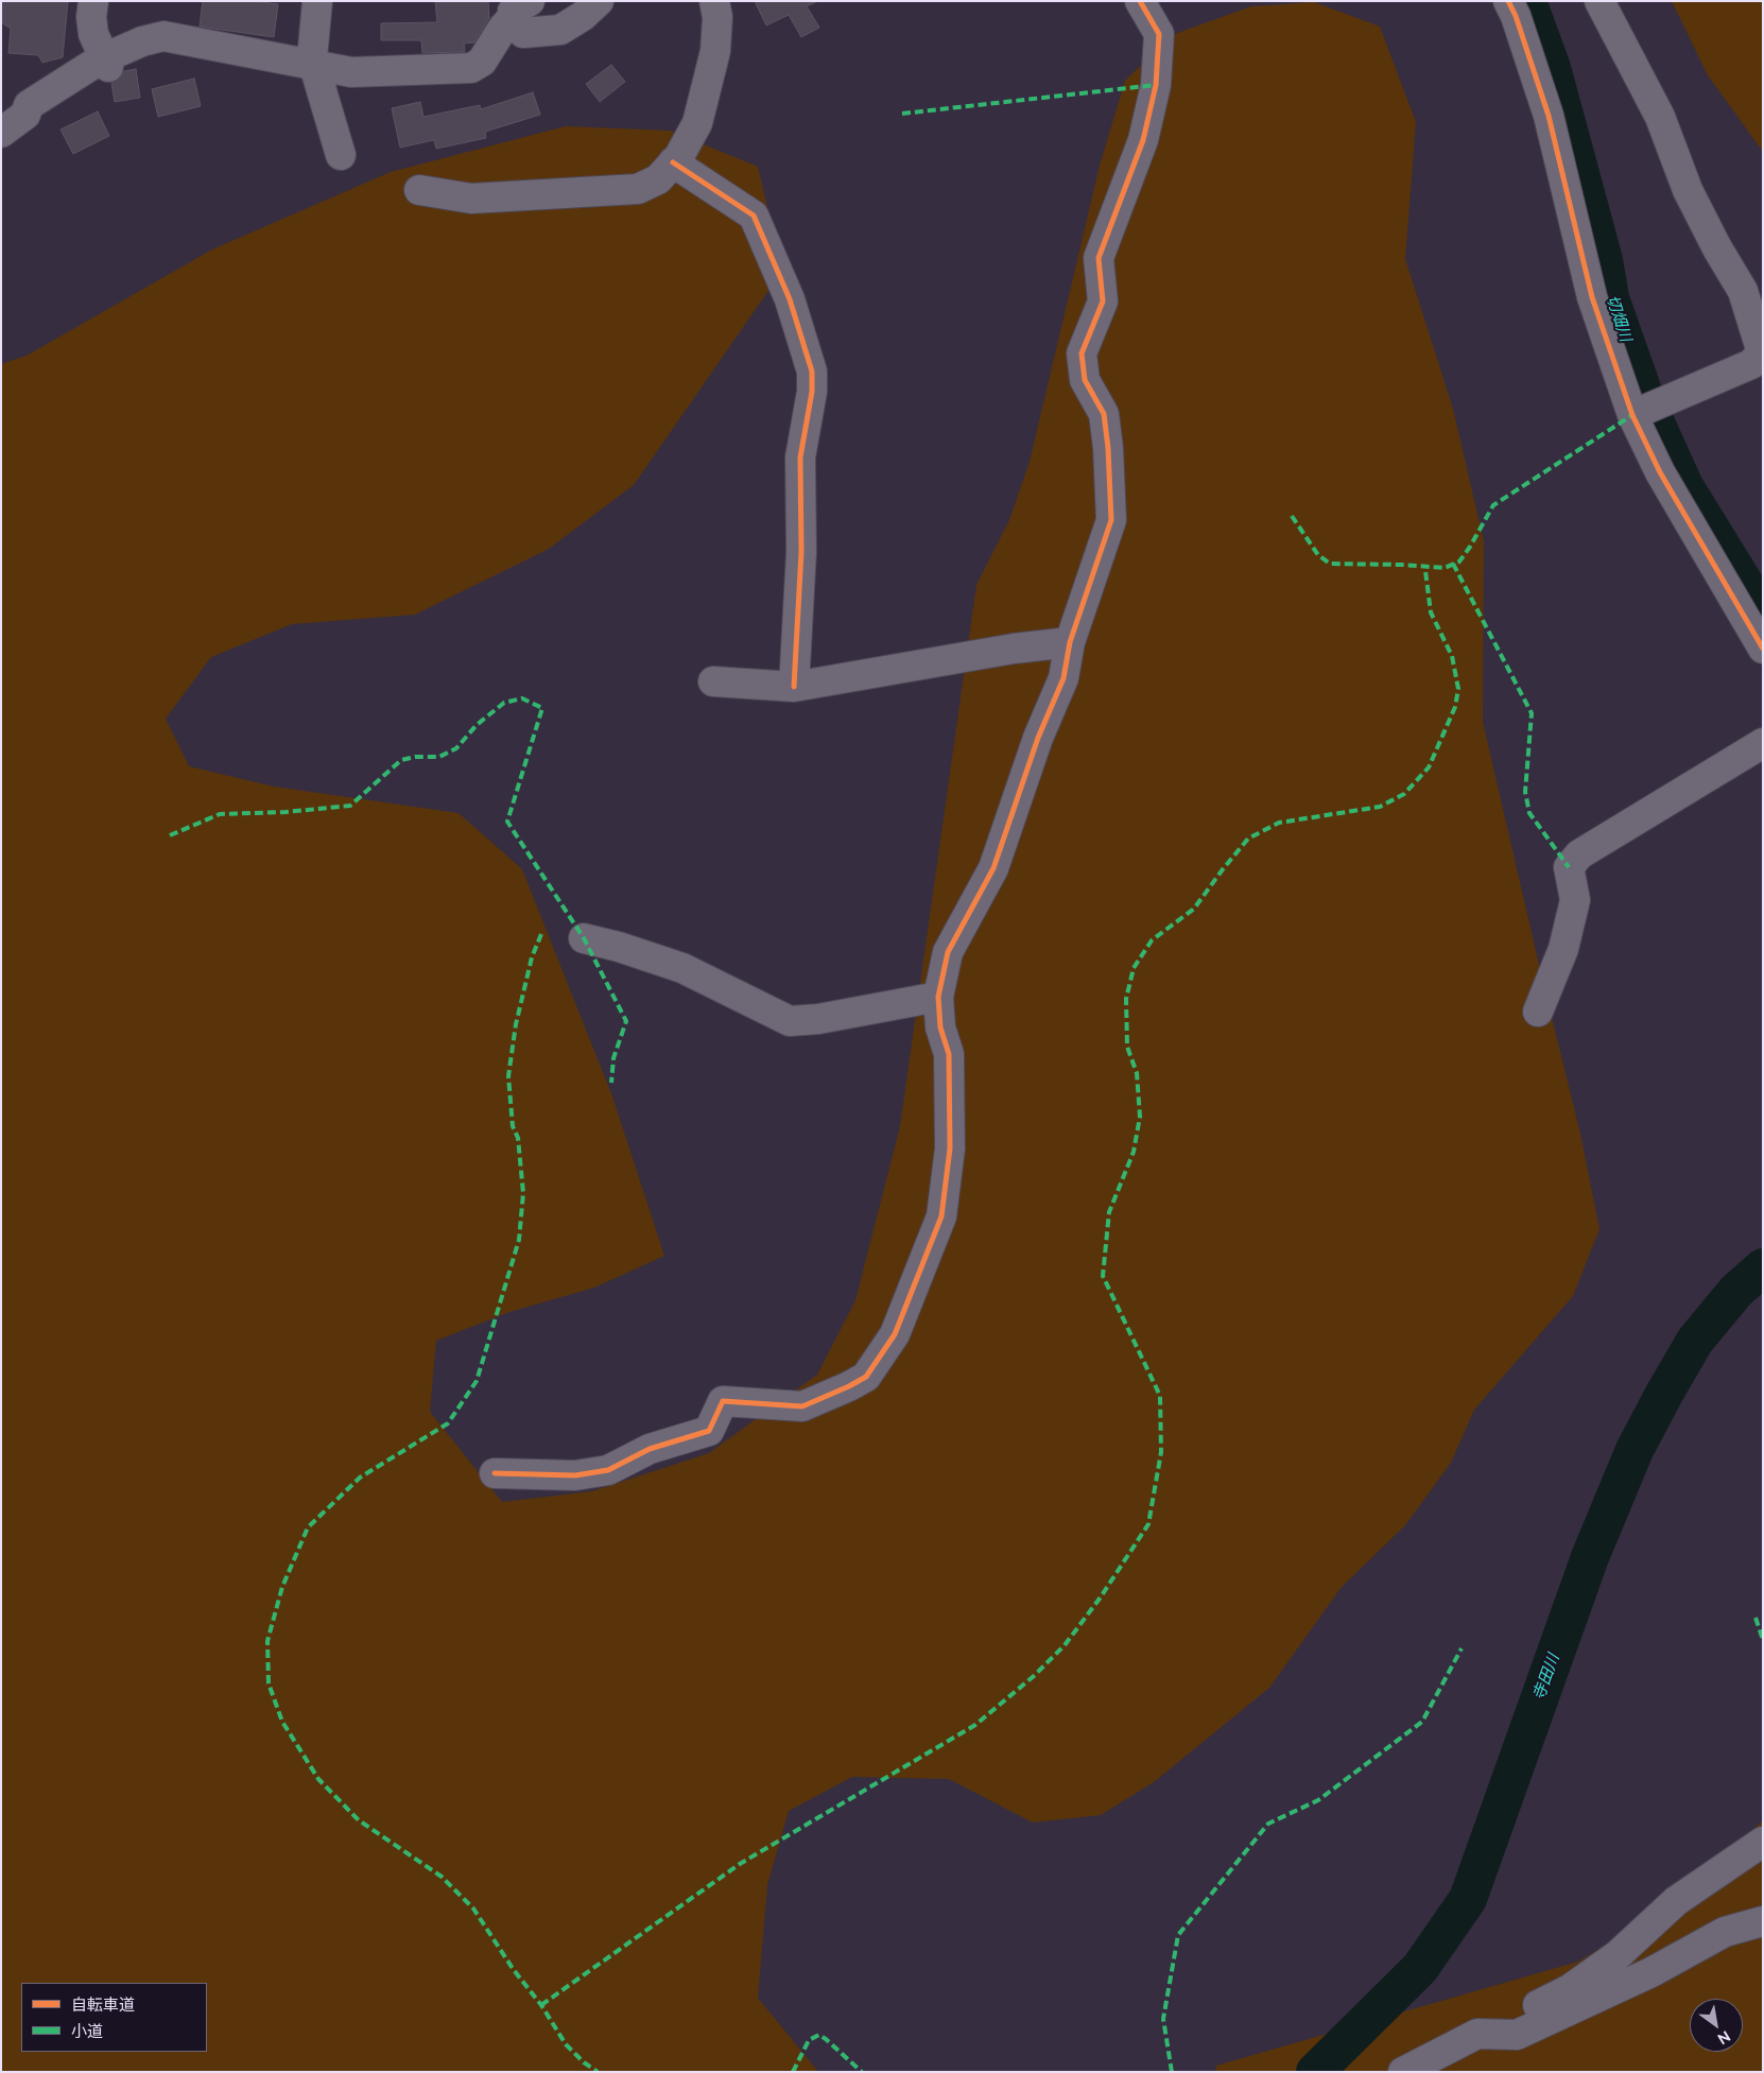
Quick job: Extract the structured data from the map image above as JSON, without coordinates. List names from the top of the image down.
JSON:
{
  "water": ["切畑川", "寺田川"],
  "legend": ["自転車道", "小道"],
  "north": "bottom right"
}
